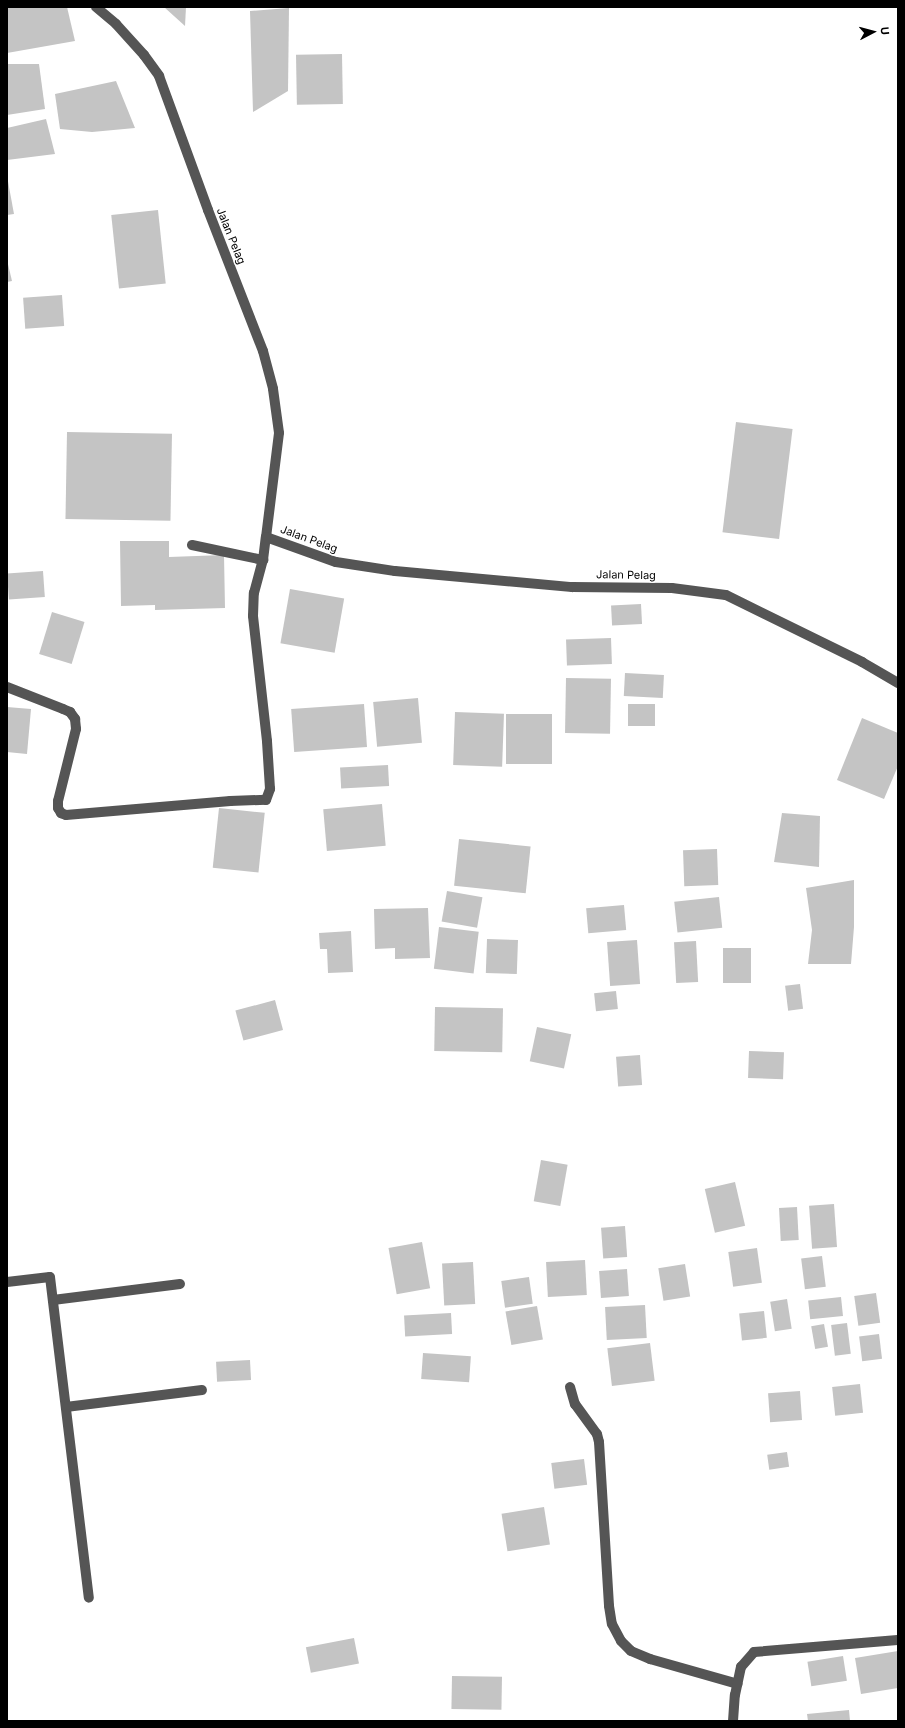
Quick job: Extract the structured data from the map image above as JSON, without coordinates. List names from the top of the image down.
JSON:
{
  "streets": {
    "street": ["Jalan Pelag"]
  },
  "north": "right"
}
